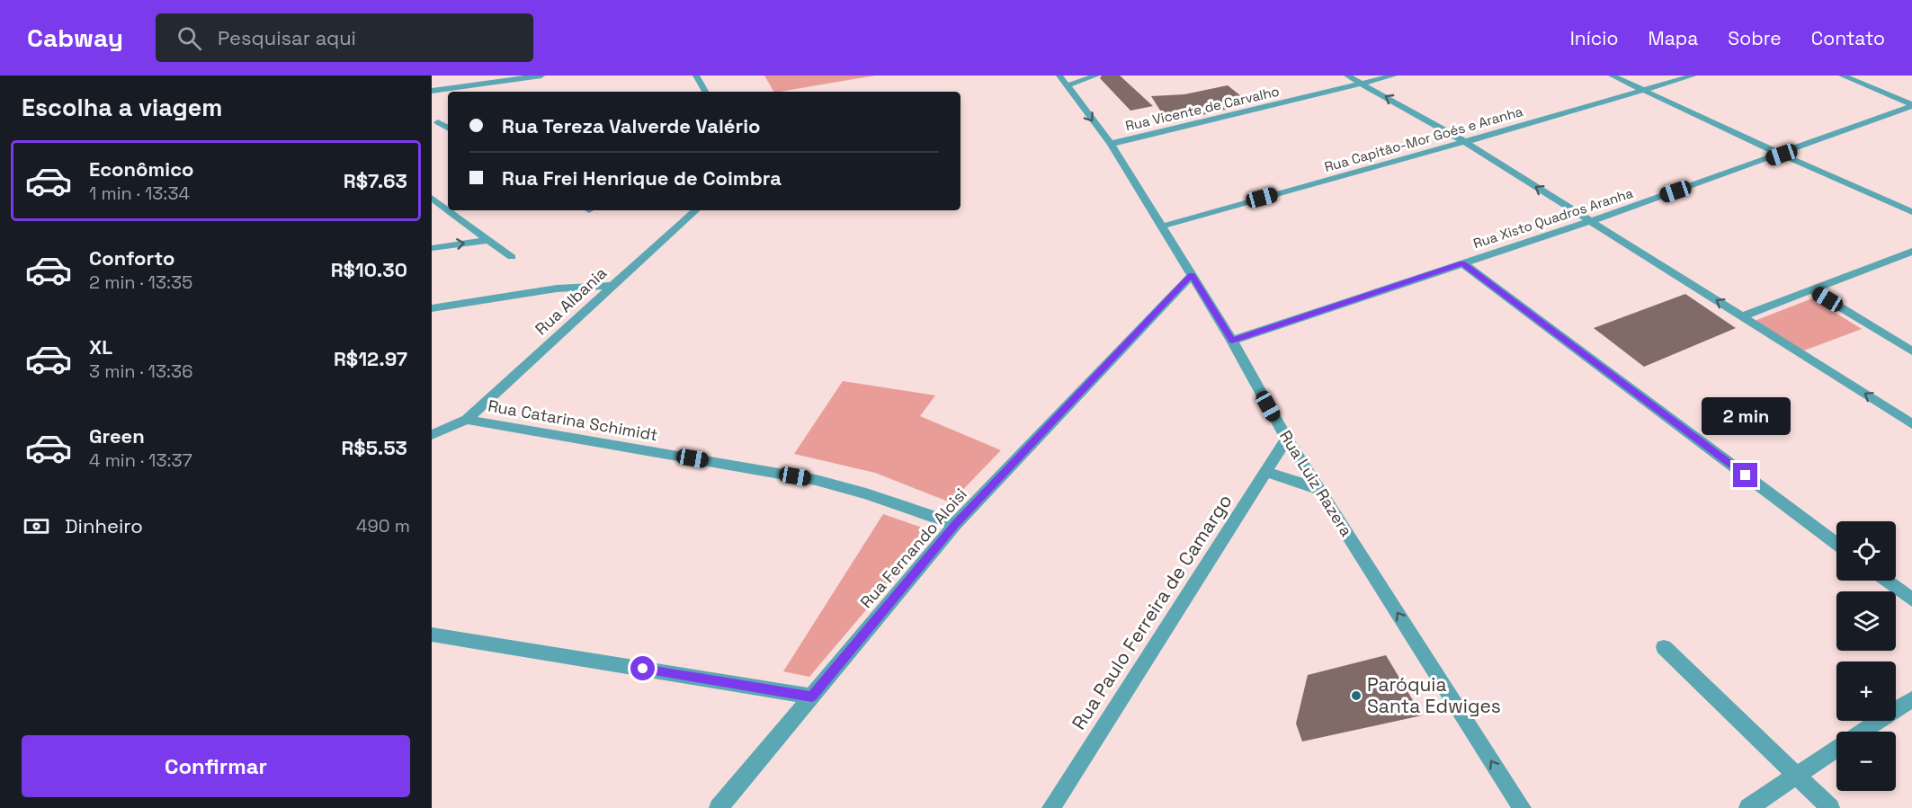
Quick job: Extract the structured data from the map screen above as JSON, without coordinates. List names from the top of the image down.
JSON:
{
  "streets": {
    "street": [
      "Rua Vicente de Carvalho",
      "Rua Capitão-Mor Goés e Aranha",
      "Rua Xisto Quadros Aranha",
      "Rua Albania",
      "Rua Catarina Schimidt",
      "Rua Luiz Razera",
      "Rua Fernando Aloisi",
      "Rua Paulo Ferreira de Camargo"
    ]
  },
  "crossings": [
    ["Rua Vicente de Carvalho", "Rua Luiz Razera"],
    ["Rua Capitão-Mor Goés e Aranha", "Rua Luiz Razera"],
    ["Rua Xisto Quadros Aranha", "Rua Luiz Razera"],
    ["Rua Albania", "Rua Catarina Schimidt"],
    ["Rua Catarina Schimidt", "Rua Fernando Aloisi"],
    ["Rua Luiz Razera", "Rua Fernando Aloisi"],
    ["Rua Luiz Razera", "Rua Paulo Ferreira de Camargo"]
  ],
  "places": ["Paróquia Santa Edwiges"],
  "page": {
    "header": "Cabway",
    "search": "Pesquisar aqui",
    "nav": [
      "Início",
      "Mapa",
      "Sobre",
      "Contato"
    ],
    "heading": "Escolha a viagem",
    "banner": ["Rua Tereza Valverde Valério", "Rua Frei Henrique de Coimbra"],
    "list": [
      {
        "name": "Econômico",
        "note": "1 min · 13:34",
        "value": "R$7.63"
      },
      {
        "name": "Conforto",
        "note": "2 min · 13:35",
        "value": "R$10.30"
      },
      {
        "name": "XL",
        "note": "3 min · 13:36",
        "value": "R$12.97"
      },
      {
        "name": "Green",
        "note": "4 min · 13:37",
        "value": "R$5.53"
      }
    ],
    "bubble": "2 min",
    "pay": ["Dinheiro", "490 m"],
    "map_buttons": ["+", "−"],
    "buttons": "Confirmar"
  }
}
